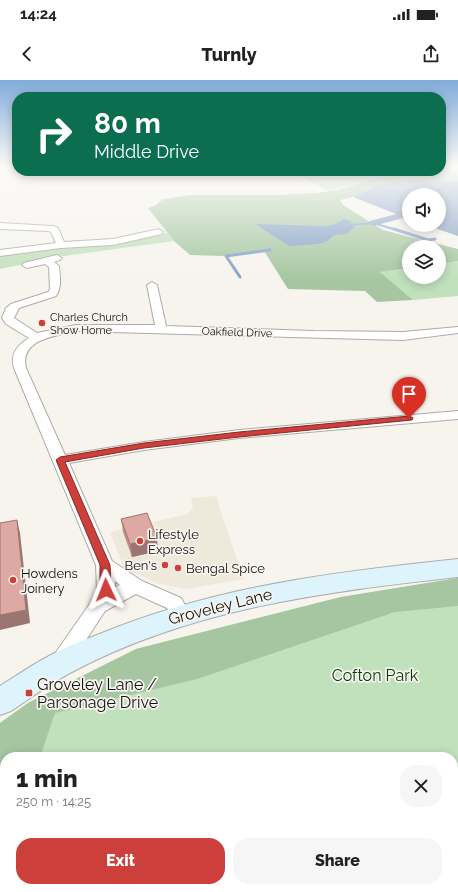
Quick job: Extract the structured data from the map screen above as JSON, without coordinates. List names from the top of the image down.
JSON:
{
  "streets": {
    "main road": ["Groveley Lane"],
    "street": ["Oakfield Drive"]
  },
  "parks": ["Cofton Park"],
  "places": {
    "other": [
      "Charles Church Show Home",
      "Lifestyle Express",
      "Ben's",
      "Bengal Spice",
      "Howdens Joinery"
    ],
    "transit": ["Groveley Lane / Parsonage Drive"]
  },
  "page": {
    "status": "14:24",
    "header": "Turnly",
    "turn": ["80 m", "Middle Drive"],
    "heading": ["1 min", "250 m · 14:25"],
    "buttons": ["Exit", "Share"]
  }
}
